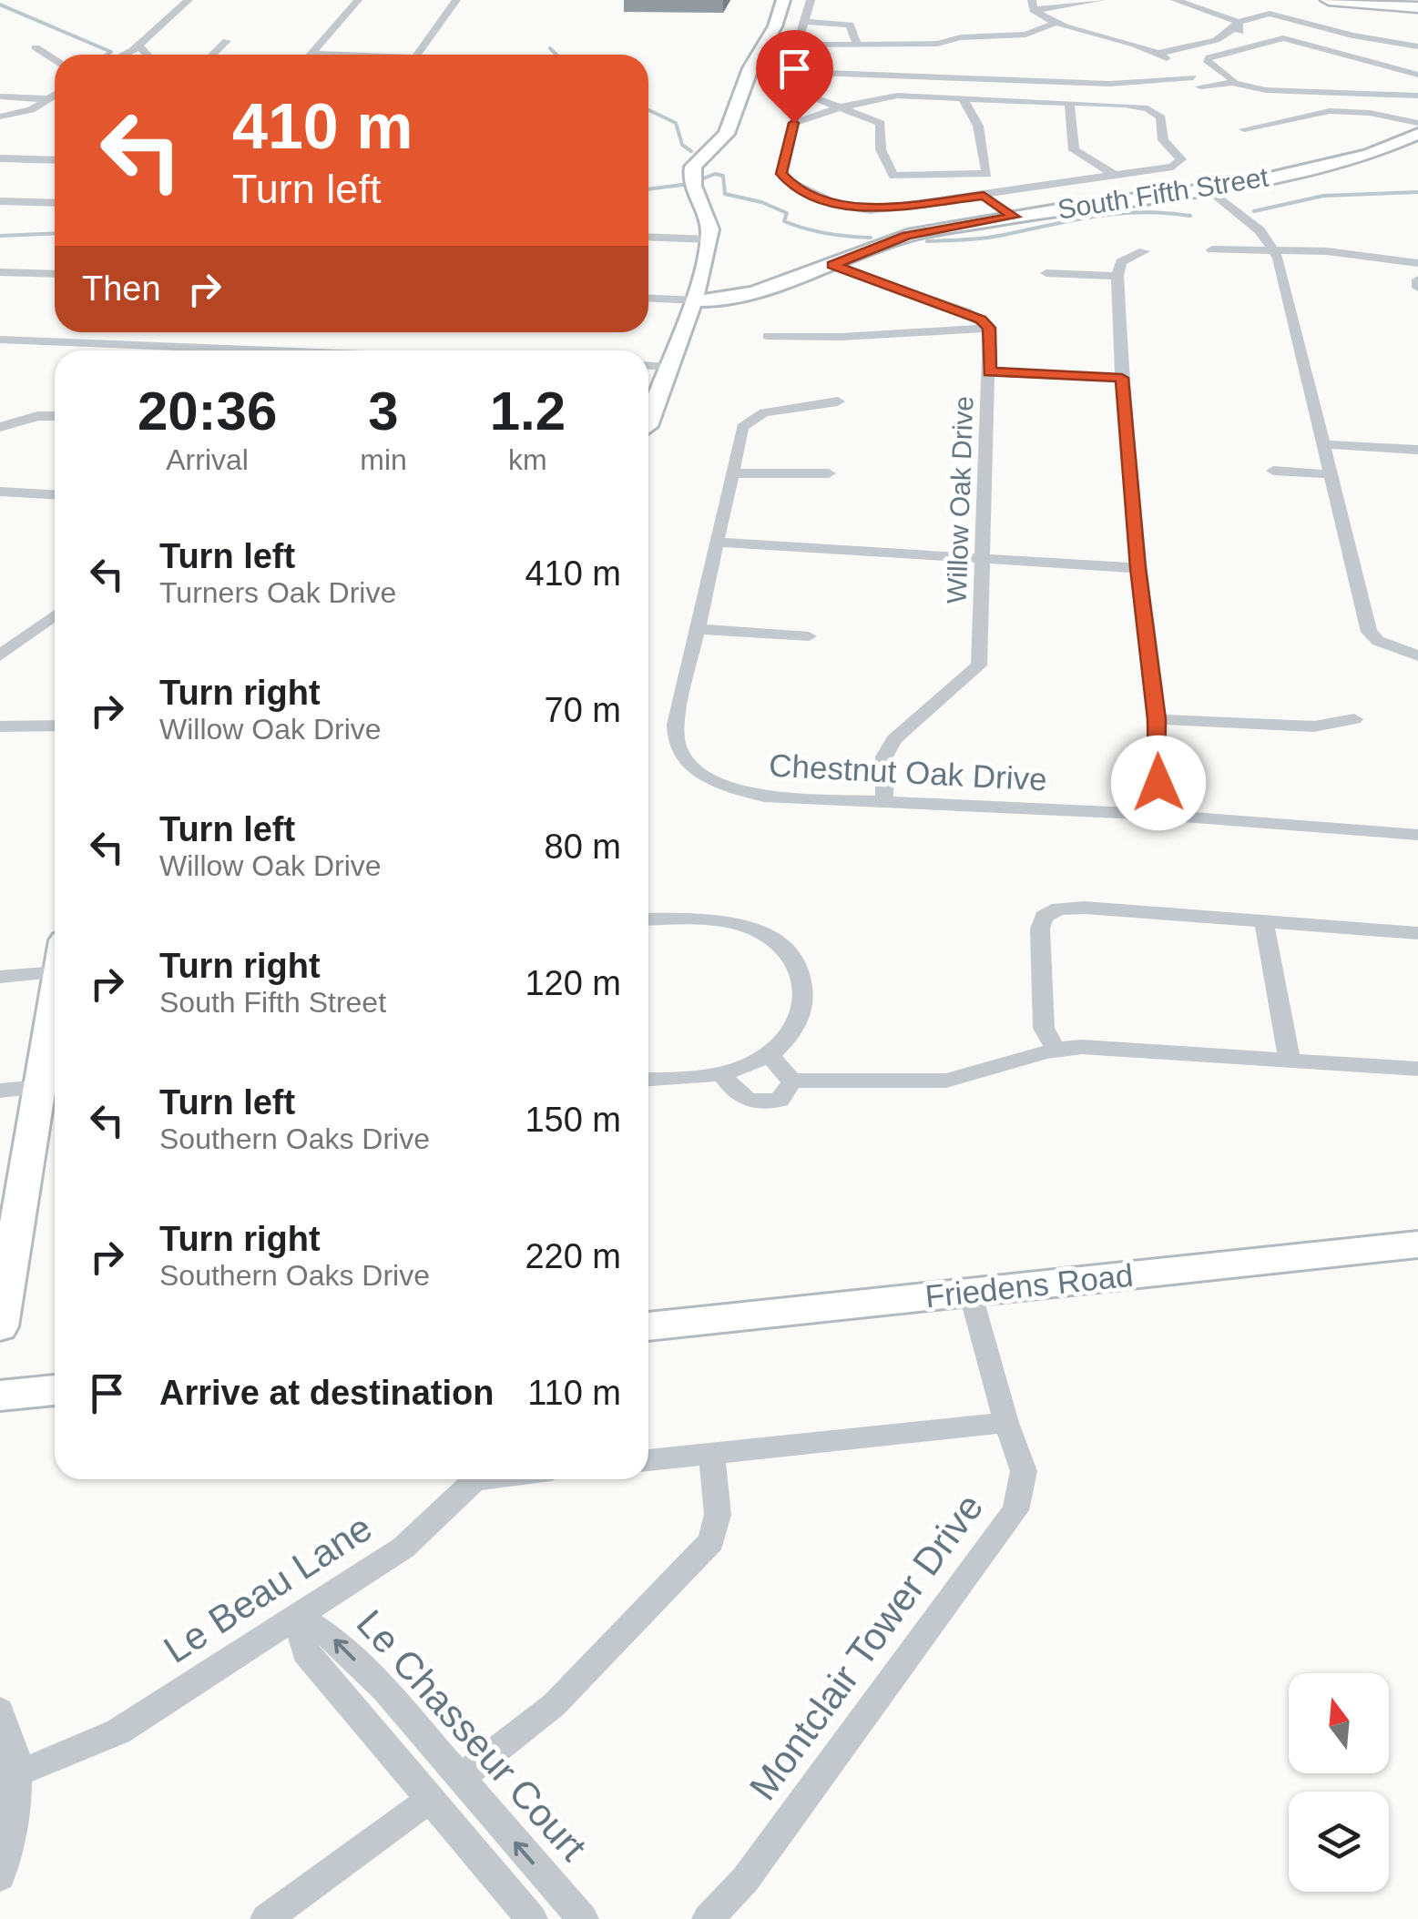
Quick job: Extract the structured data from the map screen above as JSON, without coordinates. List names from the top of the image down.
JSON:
{
  "streets": {
    "street": [
      "South Fifth Street",
      "Willow Oak Drive",
      "Chestnut Oak Drive",
      "Friedens Road",
      "Le Beau Lane",
      "Montclair Tower Drive",
      "Le Chasseur Court"
    ]
  },
  "crossings": [
    ["Willow Oak Drive", "Chestnut Oak Drive"],
    ["Friedens Road", "Montclair Tower Drive"],
    ["Le Beau Lane", "Le Chasseur Court"]
  ],
  "north": "top",
  "page": {
    "turn": ["410 m", "Turn left"],
    "then": "Then",
    "eta": [
      "20:36",
      "Arrival",
      "3",
      "min",
      "1.2",
      "km"
    ],
    "list": [
      {
        "name": "Turn left",
        "note": "Turners Oak Drive",
        "value": "410 m"
      },
      {
        "name": "Turn right",
        "note": "Willow Oak Drive",
        "value": "70 m"
      },
      {
        "name": "Turn left",
        "note": "Willow Oak Drive",
        "value": "80 m"
      },
      {
        "name": "Turn right",
        "note": "South Fifth Street",
        "value": "120 m"
      },
      {
        "name": "Turn left",
        "note": "Southern Oaks Drive",
        "value": "150 m"
      },
      {
        "name": "Turn right",
        "note": "Southern Oaks Drive",
        "value": "220 m"
      },
      {
        "name": "Arrive at destination",
        "value": "110 m"
      }
    ]
  }
}
